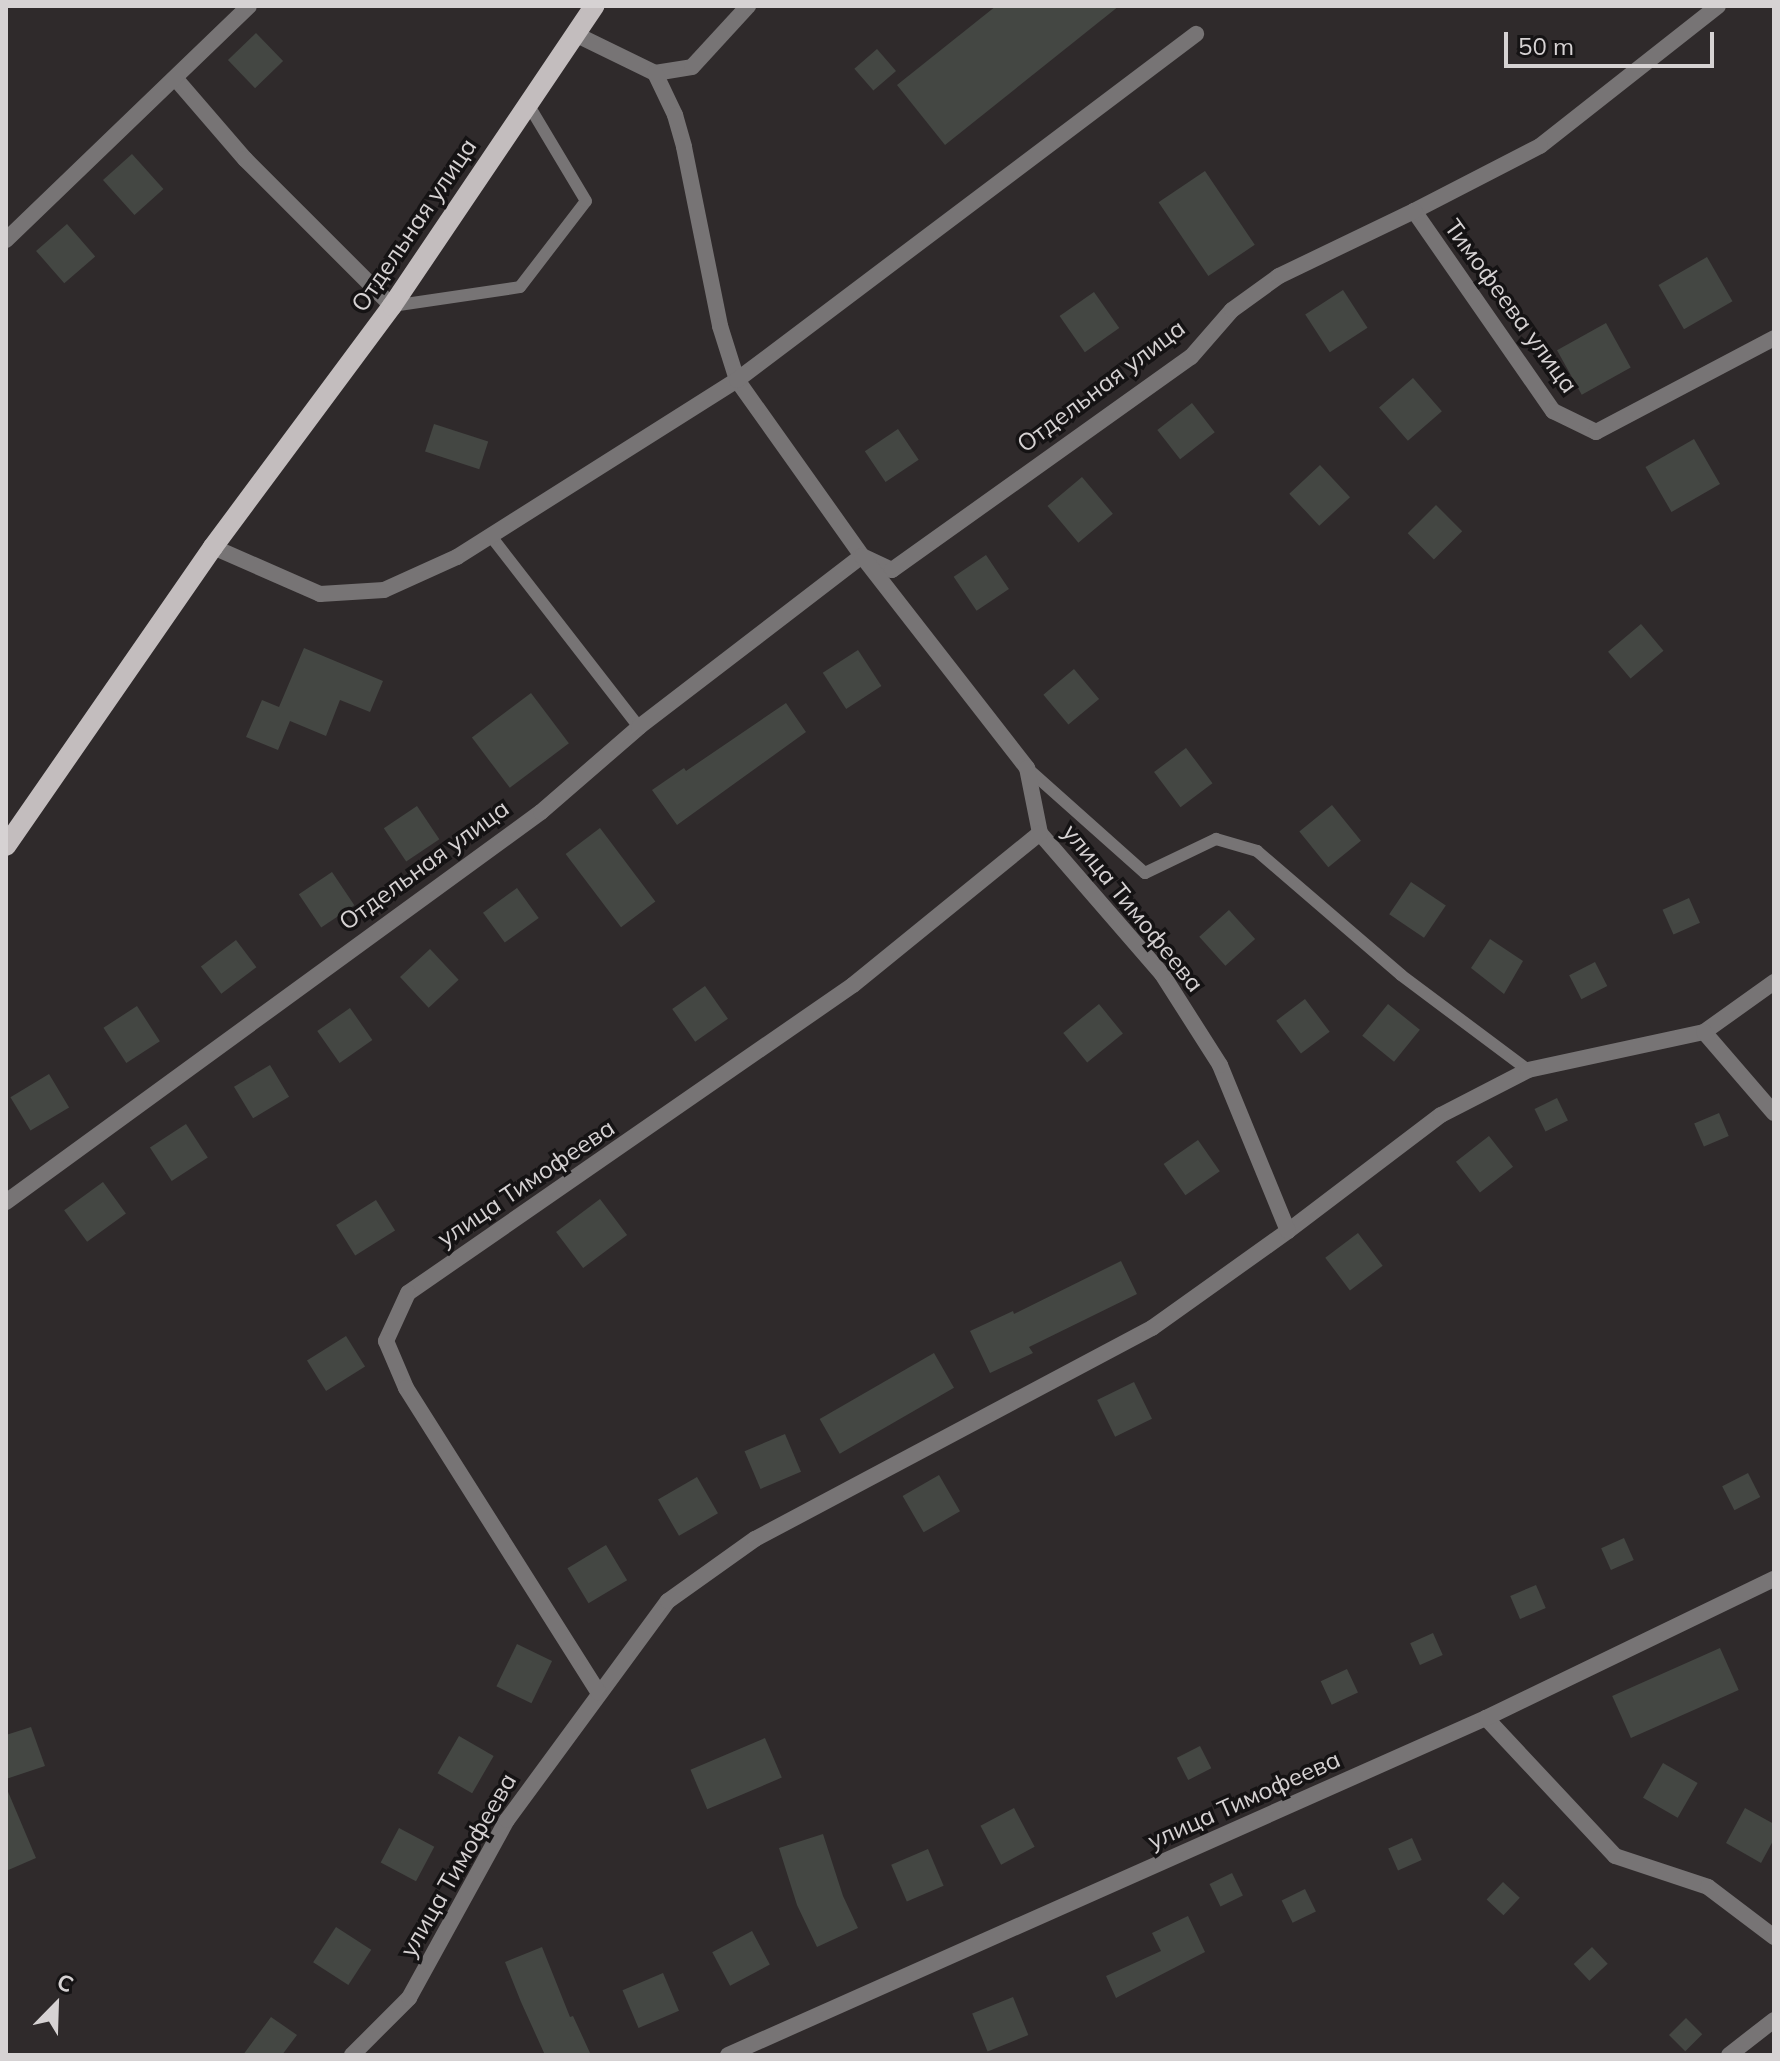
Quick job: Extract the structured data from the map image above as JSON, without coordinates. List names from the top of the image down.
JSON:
{
  "streets": {
    "main road": ["Отдельная улица"],
    "street": ["Тимофеева улица", "улица Тимофеева"]
  },
  "crossings": [
    ["Отдельная улица", "Тимофеева улица"],
    ["Отдельная улица", "улица Тимофеева"]
  ],
  "scale_bar": "50 m",
  "north": "top right"
}
